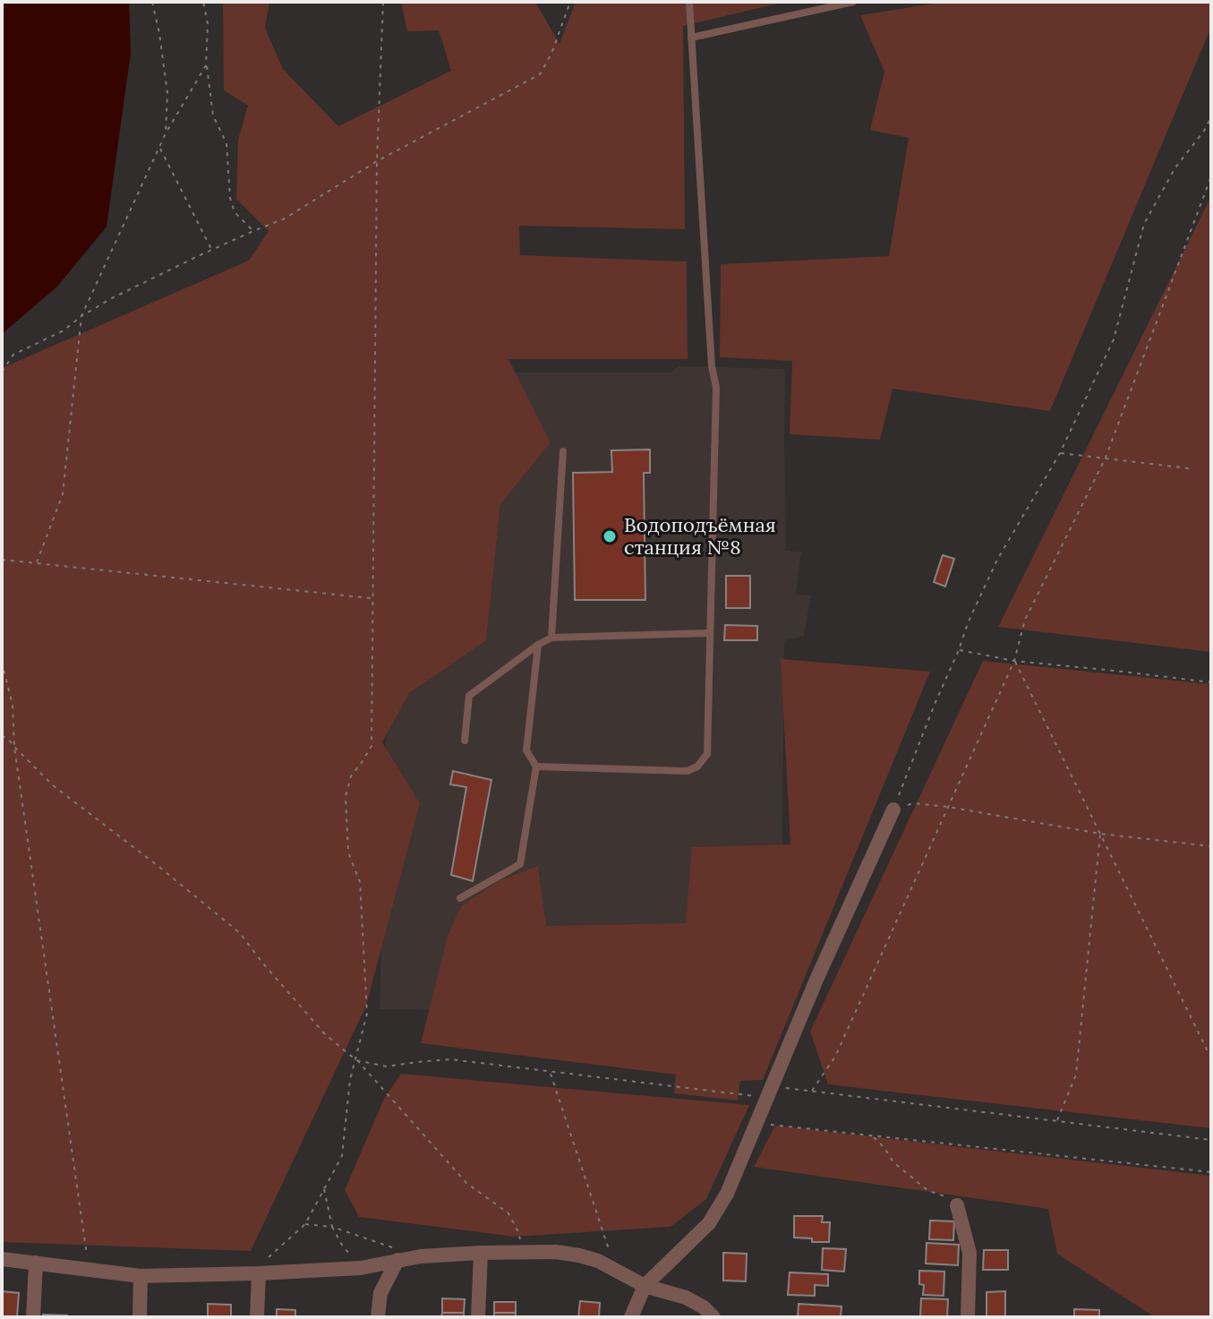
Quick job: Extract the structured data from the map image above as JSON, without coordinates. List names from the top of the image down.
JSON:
{
  "places": ["Водоподъёмная станция №8"]
}
